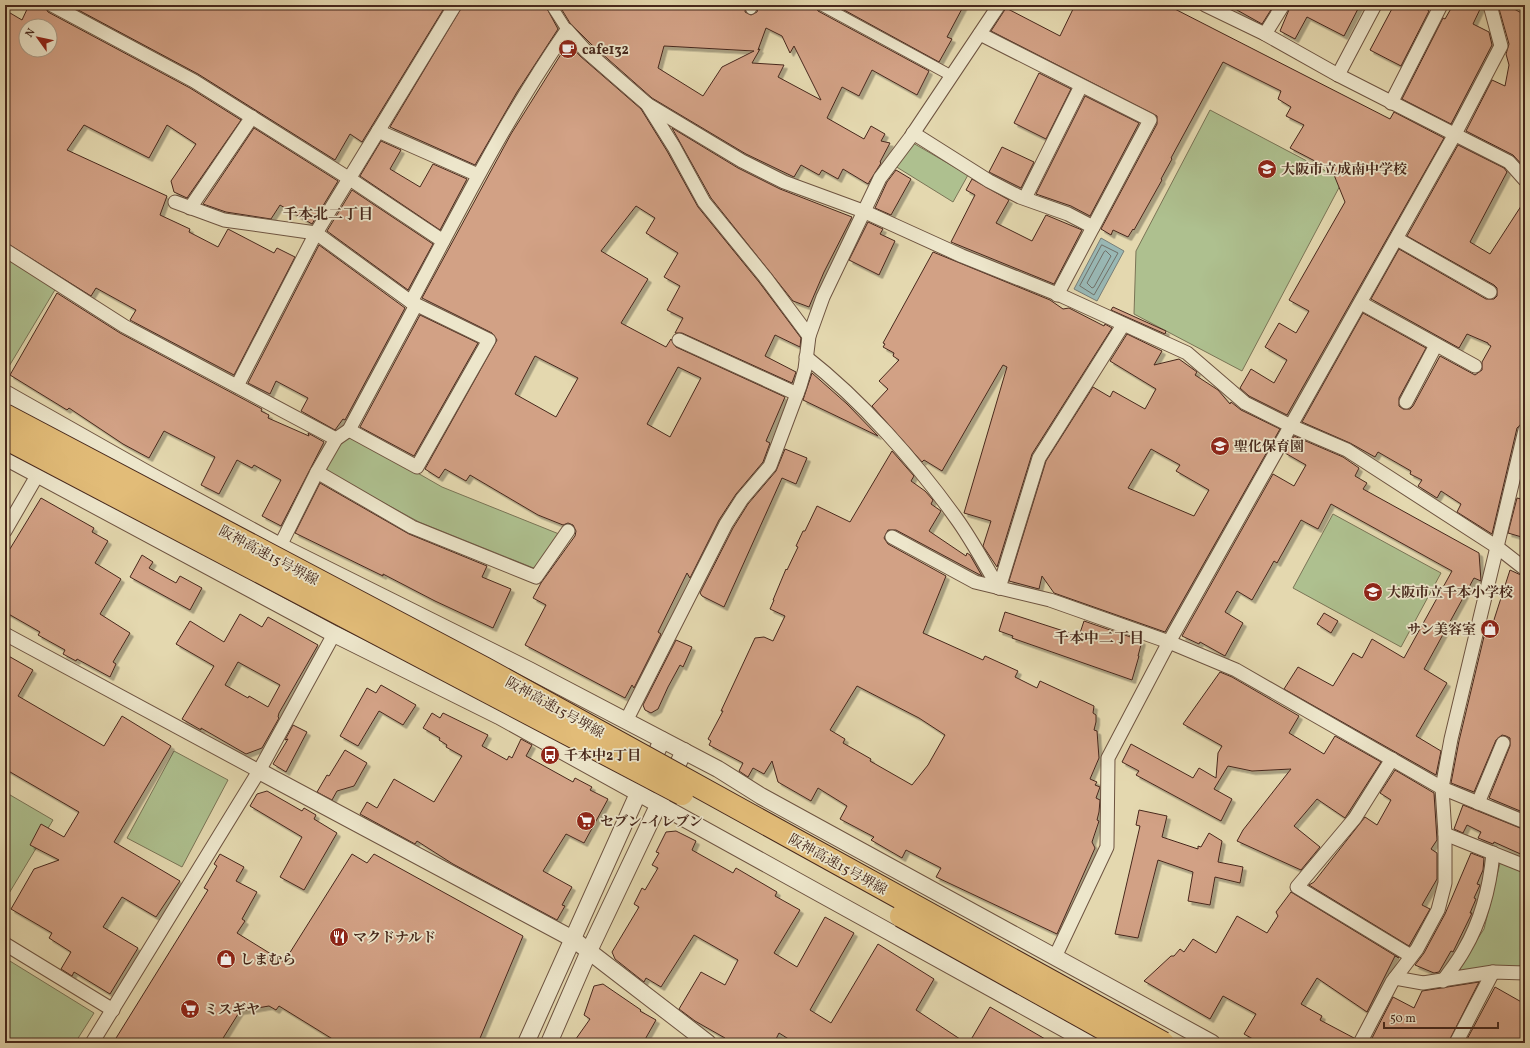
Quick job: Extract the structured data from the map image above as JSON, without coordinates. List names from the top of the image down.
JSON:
{
  "streets": {
    "highway": ["阪神高速15号堺線"]
  },
  "districts": ["千本北二丁目", "千本中二丁目"],
  "places": {
    "cafe": ["cafe132"],
    "school or university": ["大阪市立成南中学校", "聖化保育園", "大阪市立千本小学校"],
    "shop": ["サン美容室", "しまむら"],
    "bus stop": ["千本中2丁目"],
    "supermarket": ["セブン-イレブン", "ミスギヤ"],
    "restaurant": ["マクドナルド"]
  },
  "scale_bar": "50 m",
  "north": "top left"
}
